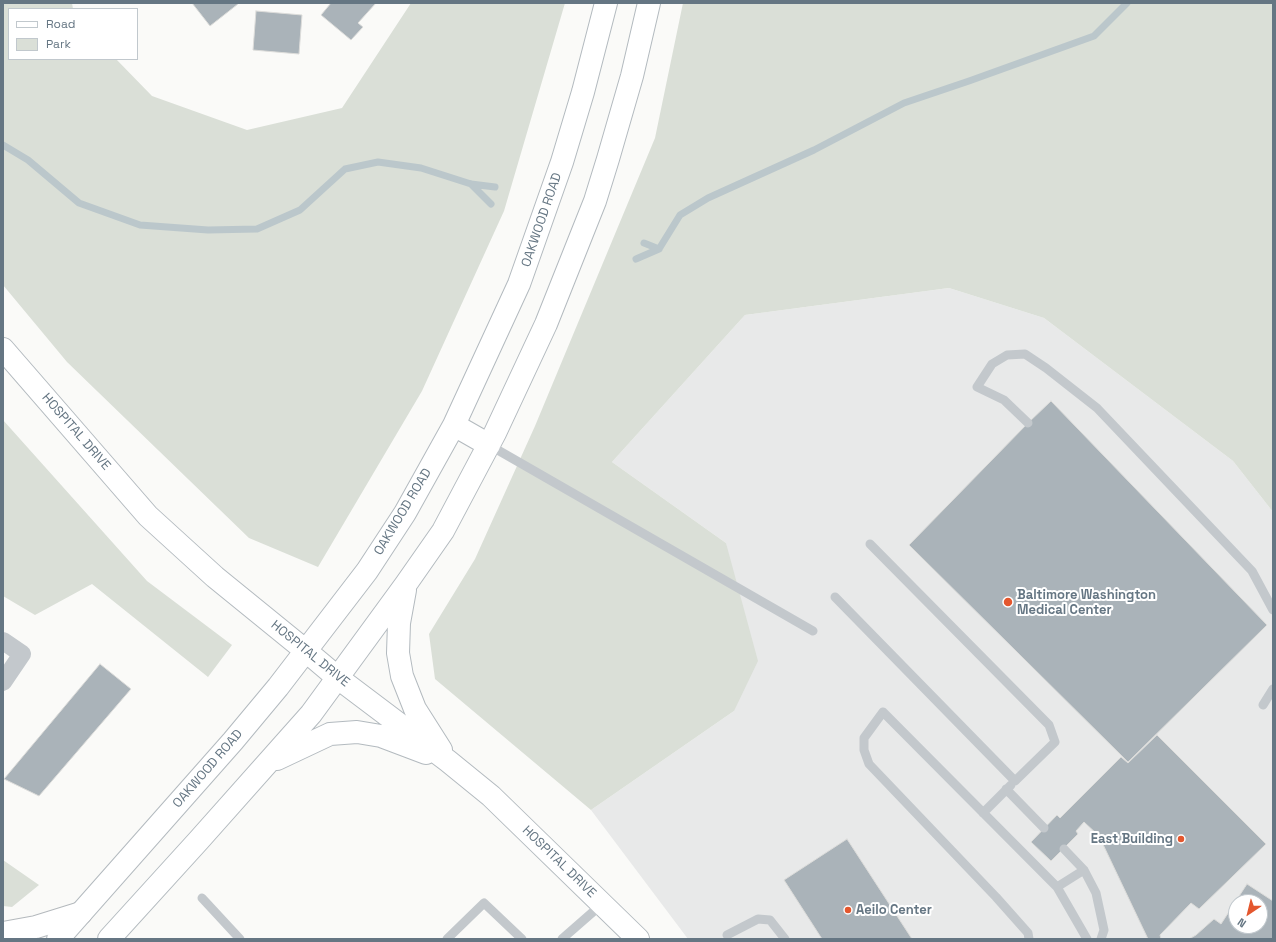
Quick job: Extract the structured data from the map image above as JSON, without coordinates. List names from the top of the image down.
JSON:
{
  "streets": {
    "main road": ["OAKWOOD ROAD", "HOSPITAL DRIVE"]
  },
  "crossings": [
    ["OAKWOOD ROAD", "HOSPITAL DRIVE"]
  ],
  "places": ["Baltimore Washington Medical Center", "East Building", "Aeilo Center"],
  "legend": ["Road", "Park"],
  "north": "bottom left"
}
